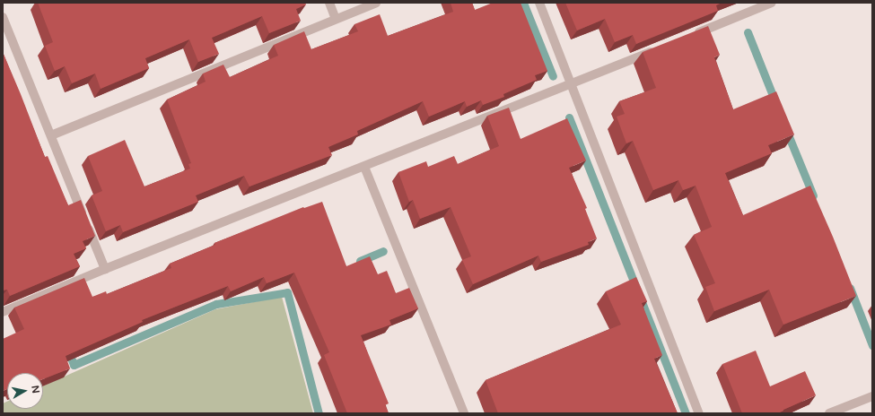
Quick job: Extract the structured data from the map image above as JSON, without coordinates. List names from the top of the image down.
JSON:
{
  "north": "right"
}
